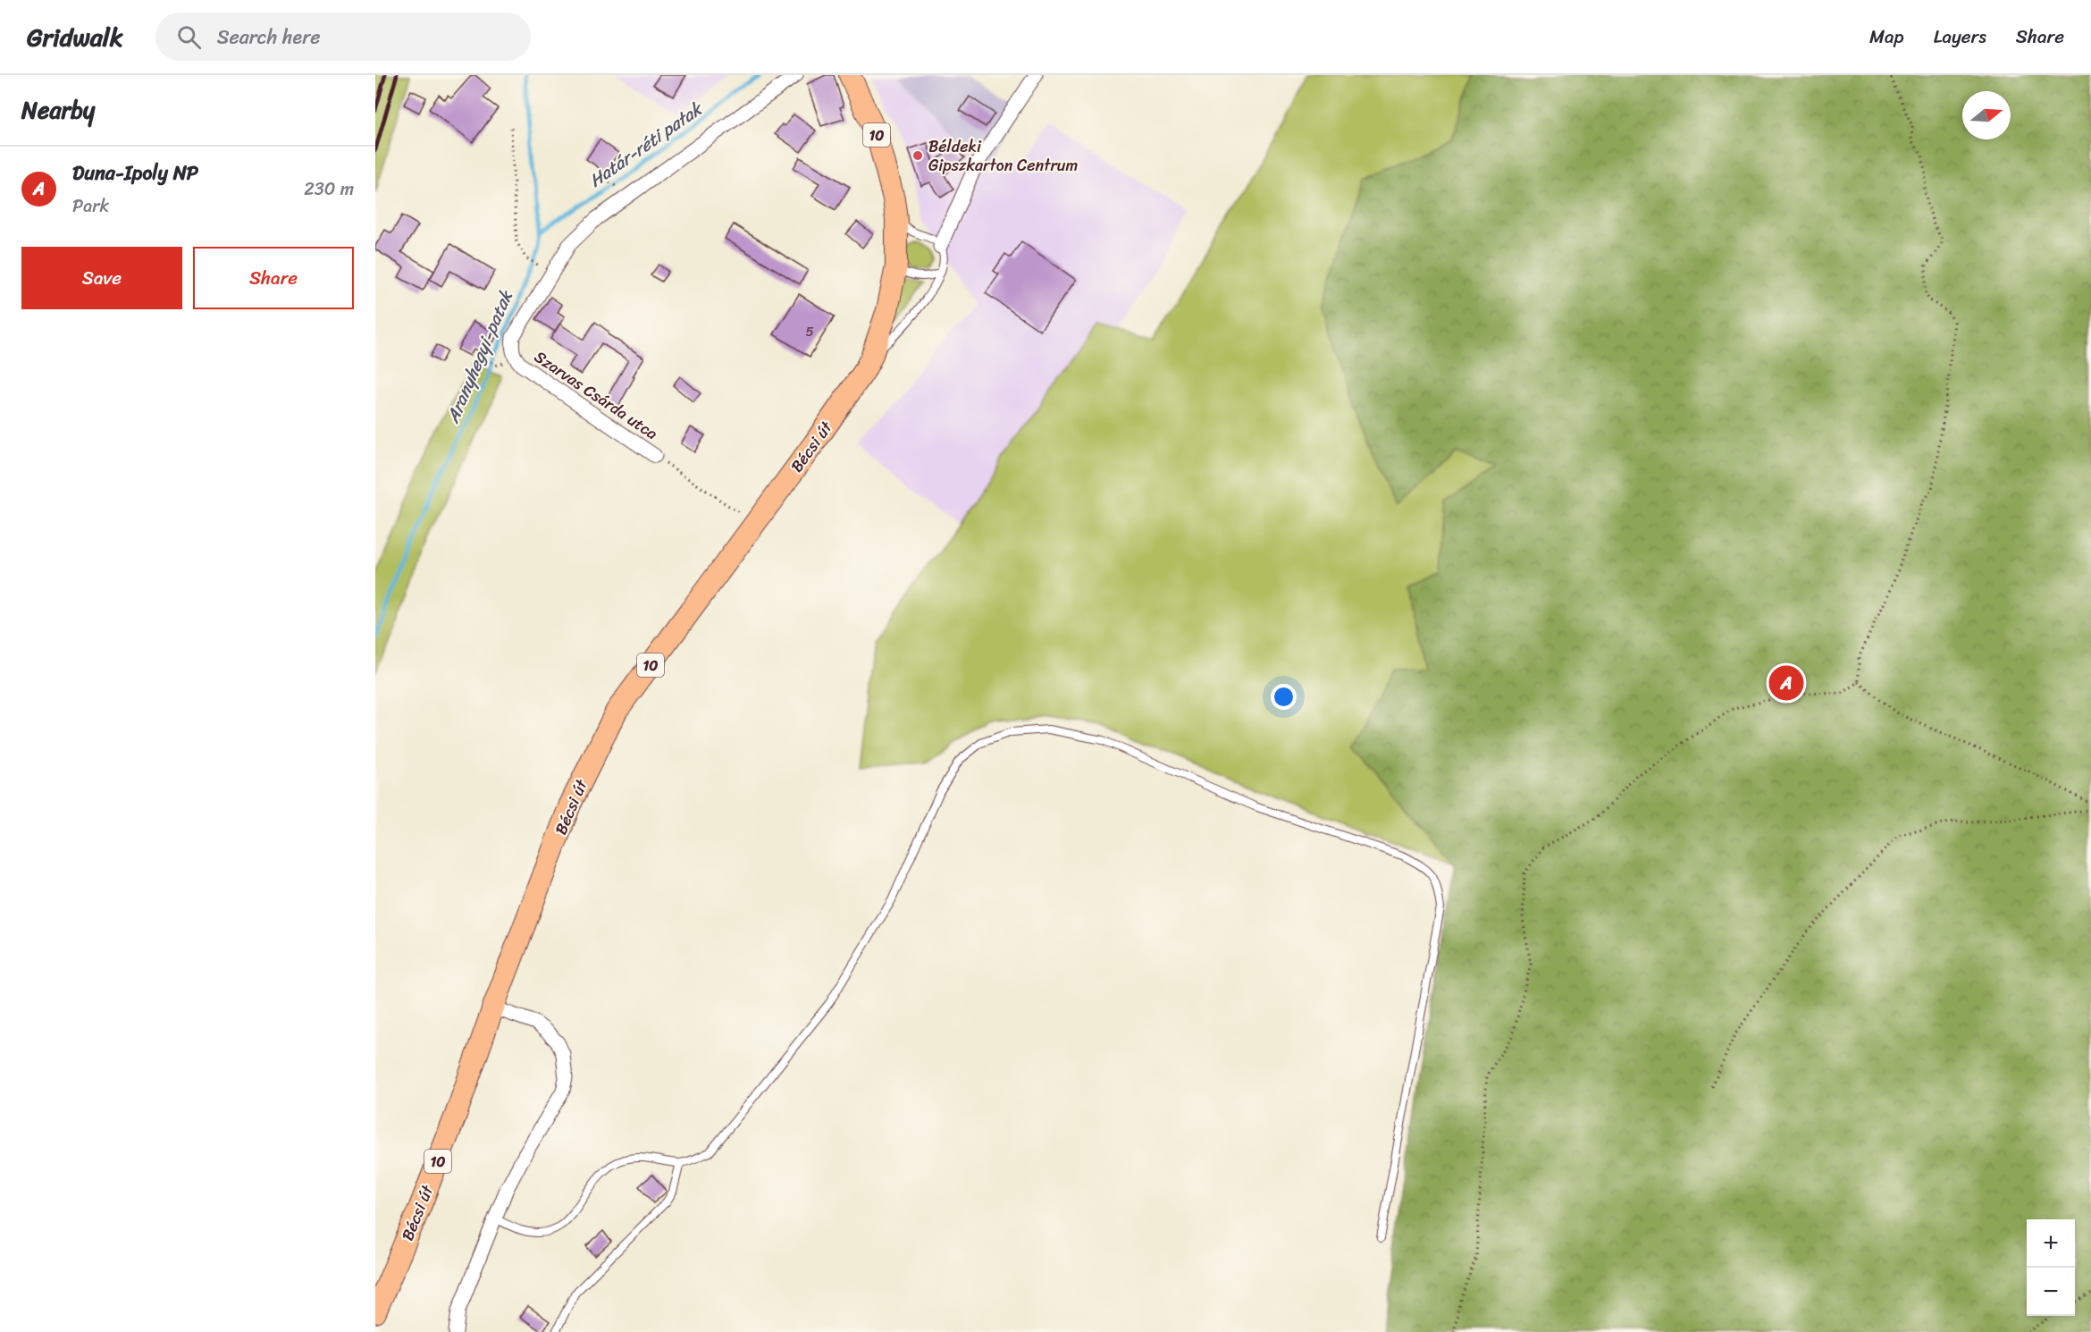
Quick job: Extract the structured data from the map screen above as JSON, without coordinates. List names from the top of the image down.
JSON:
{
  "streets": {
    "main road": ["10", "Bécsi út"],
    "street": ["Szarvas Csárda utca"]
  },
  "crossings": [
    ["10", "Bécsi út"]
  ],
  "water": ["Határ-réti patak", "Aranyhegyi-patak"],
  "places": ["Béldeki Gipszkarton Centrum"],
  "house_numbers": ["5"],
  "north": "right",
  "page": {
    "header": "Gridwalk",
    "search": "Search here",
    "nav": ["Map", "Layers", "Share"],
    "heading": "Nearby",
    "list": [
      {
        "mark": "A",
        "name": "Duna-Ipoly NP",
        "note": "Park",
        "value": "230 m"
      }
    ],
    "buttons": ["Save", "Share"],
    "pins": "A",
    "map_buttons": ["+", "−"]
  }
}
